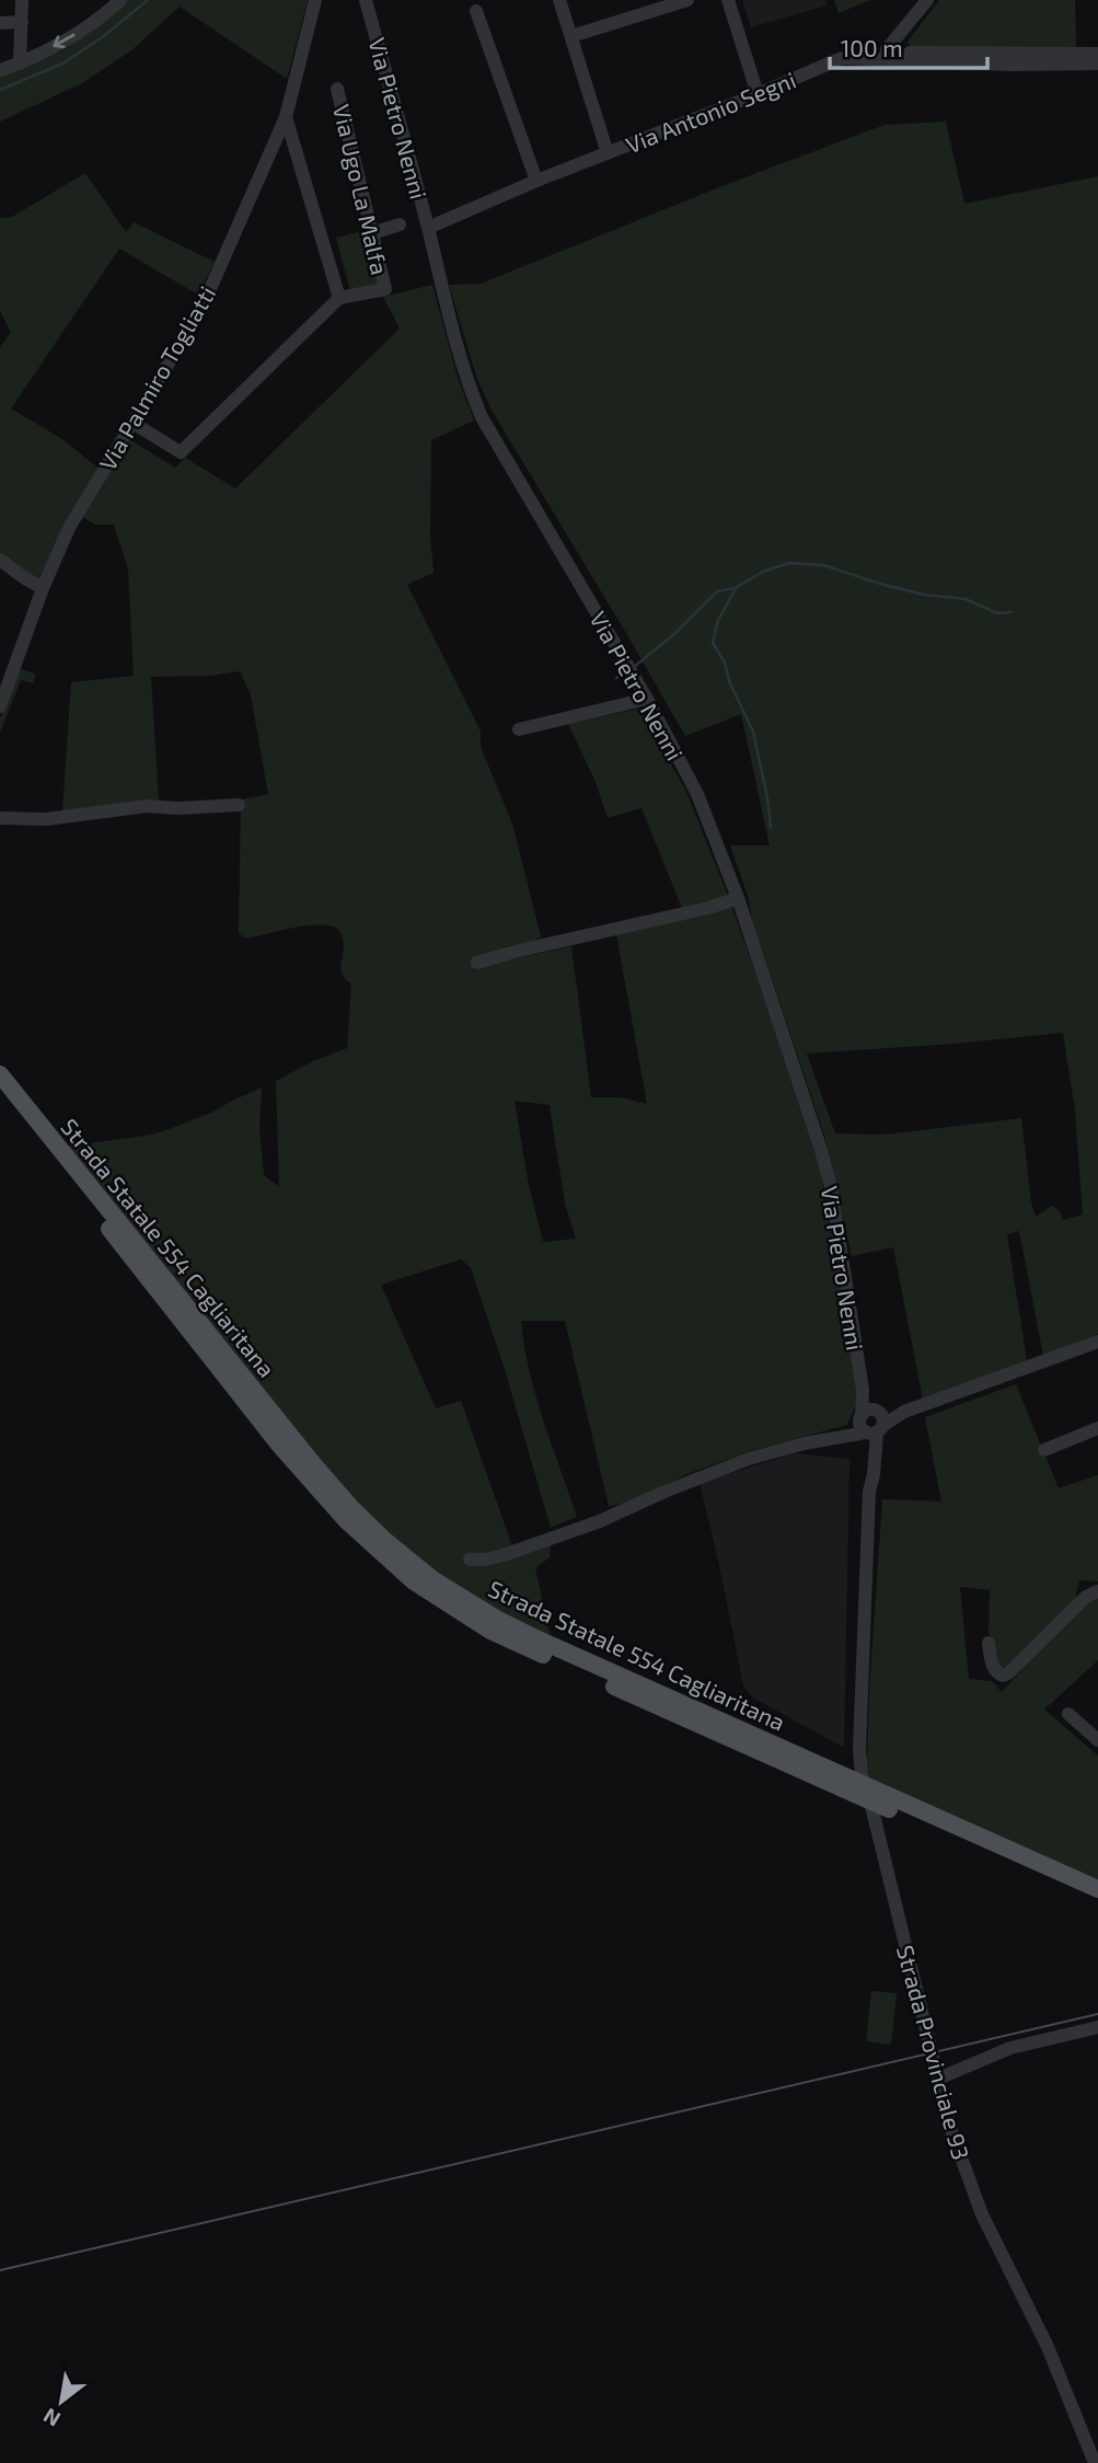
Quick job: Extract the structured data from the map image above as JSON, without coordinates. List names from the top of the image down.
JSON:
{
  "streets": {
    "main road": ["Strada Statale 554 Cagliaritana"],
    "street": [
      "Via Antonio Segni",
      "Via Pietro Nenni",
      "Via Ugo La Malfa",
      "Via Palmiro Togliatti",
      "Strada Provinciale 93"
    ]
  },
  "crossings": [
    ["Via Antonio Segni", "Via Pietro Nenni"],
    ["Strada Statale 554 Cagliaritana", "Strada Provinciale 93"]
  ],
  "scale_bar": "100 m",
  "north": "bottom left"
}
